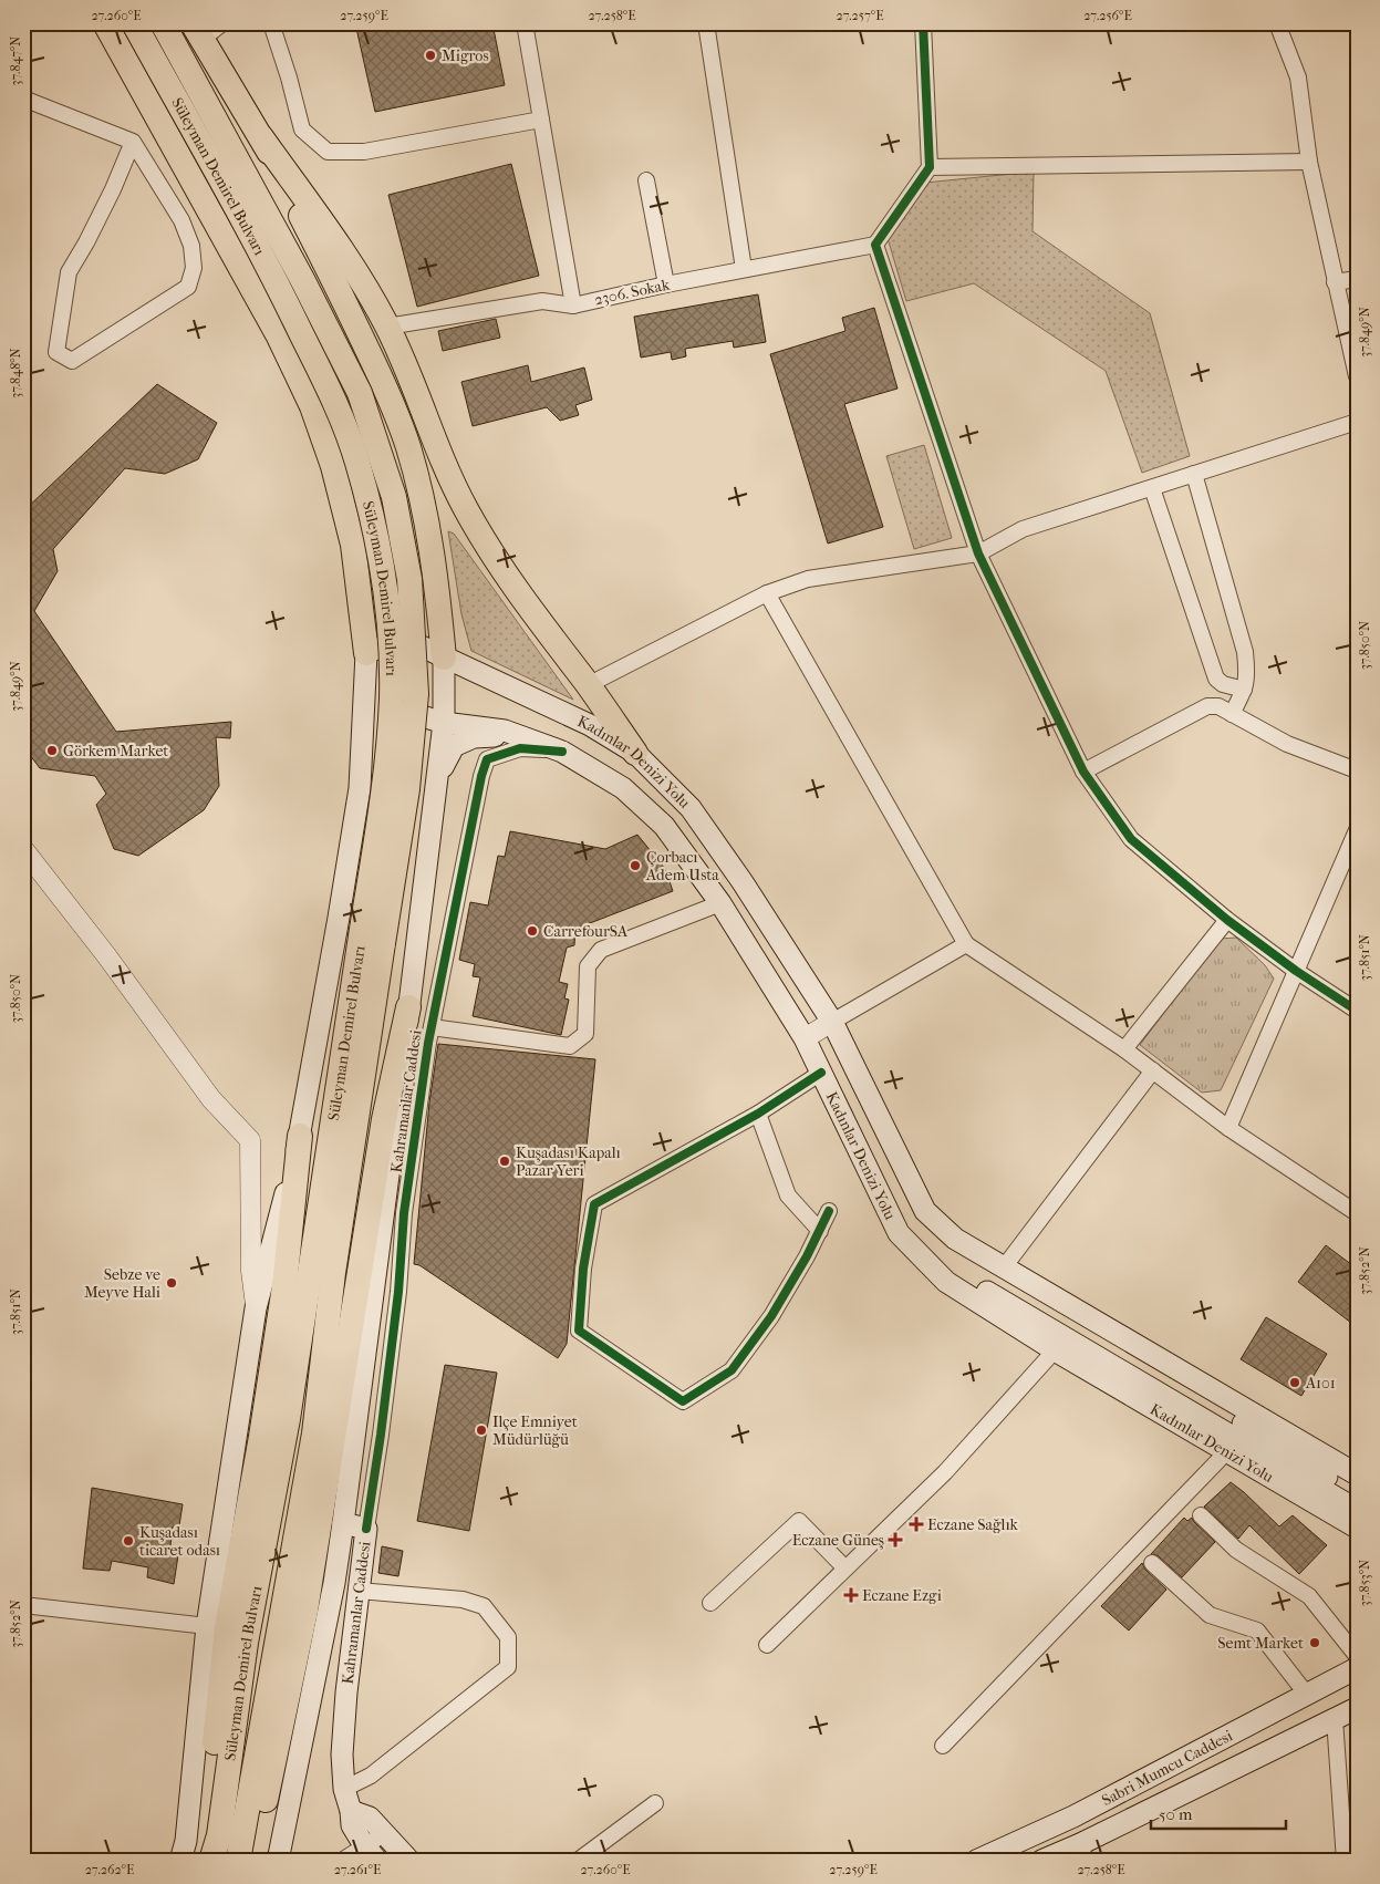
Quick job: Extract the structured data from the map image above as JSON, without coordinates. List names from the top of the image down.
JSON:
{
  "streets": {
    "highway": ["Süleyman Demirel Bulvarı"],
    "main road": ["Kadınlar Denizi Yolu", "Kahramanlar Caddesi", "Sabri Mumcu Caddesi"],
    "street": ["2306. Sokak"]
  },
  "crossings": [
    ["Kadınlar Denizi Yolu", "Kahramanlar Caddesi"]
  ],
  "places": {
    "other": [
      "Migros",
      "Görkem Market",
      "Çorbacı Adem Usta",
      "CarrefourSA",
      "Kuşadası Kapalı Pazar Yeri",
      "Sebze ve Meyve Hali",
      "A101",
      "Ilçe Emniyet Müdürlüğü",
      "Kuşadası ticaret odası",
      "Semt Market"
    ],
    "health": ["Eczane Sağlık", "Eczane Güneş", "Eczane Ezgi"]
  },
  "scale_bar": "50 m",
  "coordinates": [
    "27.260°E",
    "27.259°E",
    "27.258°E",
    "27.257°E",
    "27.256°E",
    "37.847°N",
    "37.849°N",
    "37.848°N",
    "37.850°N",
    "37.851°N",
    "37.852°N",
    "37.853°N",
    "27.262°E",
    "27.261°E"
  ]
}
